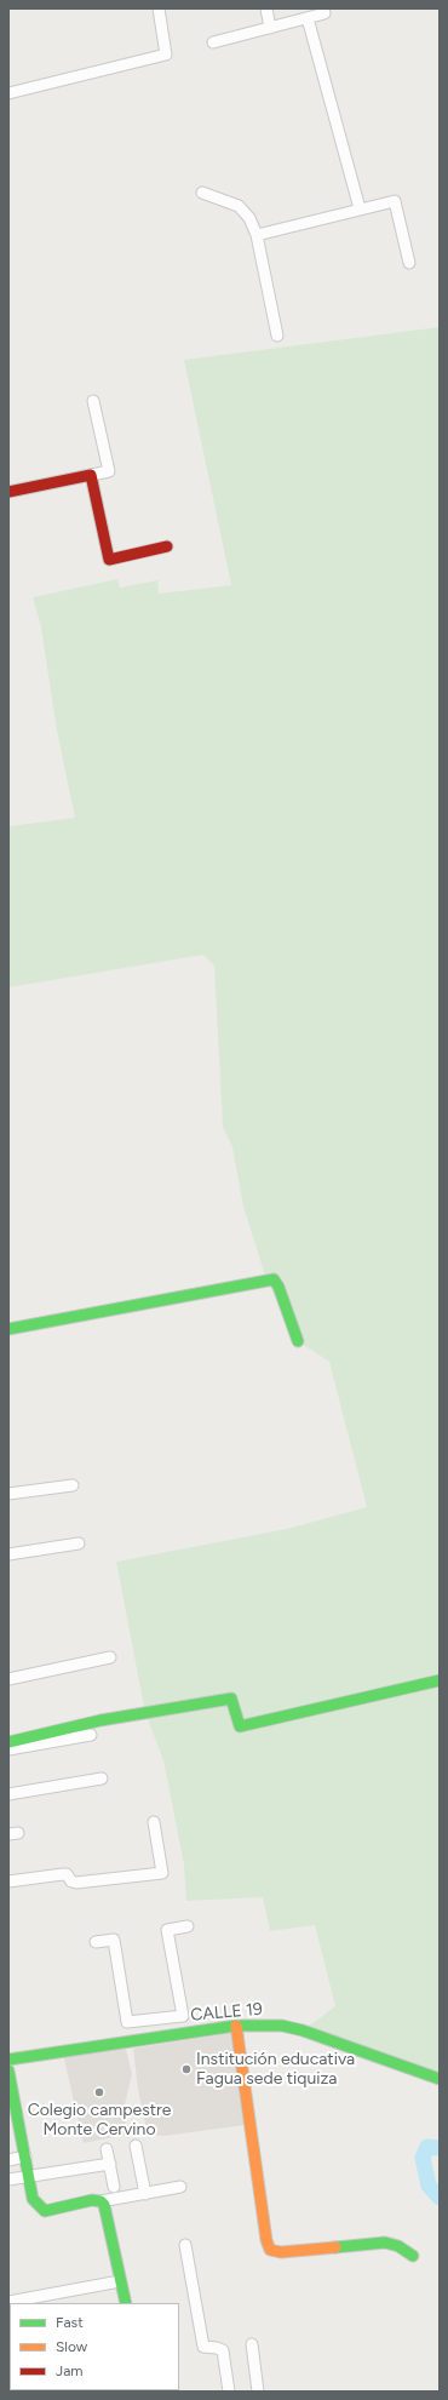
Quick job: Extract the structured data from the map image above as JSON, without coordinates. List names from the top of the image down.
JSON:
{
  "streets": {
    "street": ["CALLE 19"]
  },
  "places": ["Institución educativa Fagua sede tiquiza", "Colegio campestre Monte Cervino"],
  "legend": ["Fast", "Slow", "Jam"]
}
